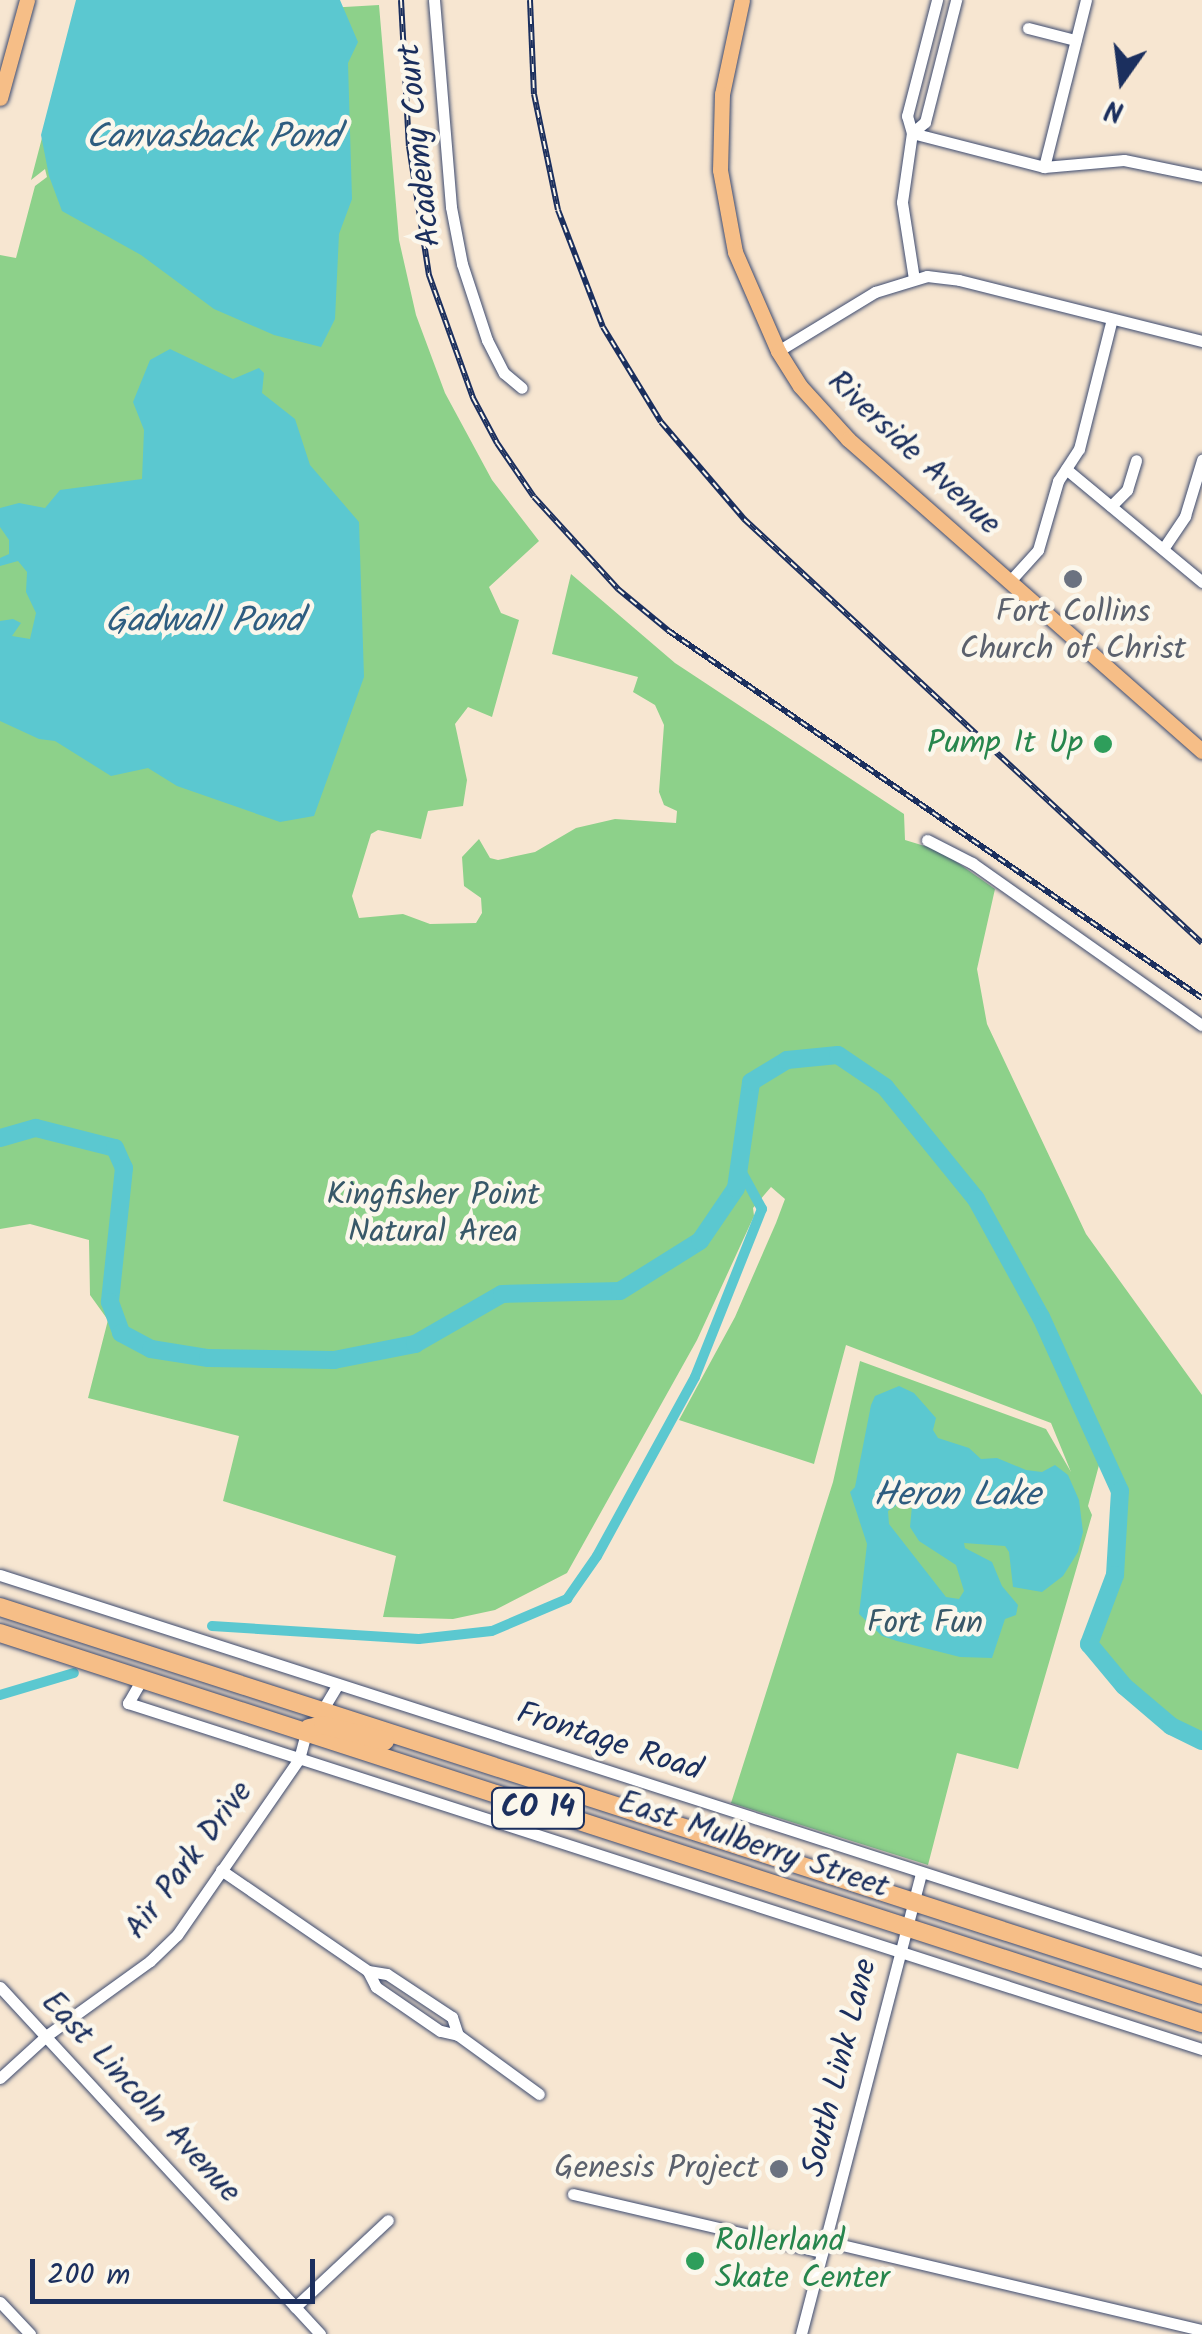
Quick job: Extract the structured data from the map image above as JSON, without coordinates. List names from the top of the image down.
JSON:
{
  "streets": {
    "highway": ["CO 14", "East Mulberry Street"],
    "main road": ["Riverside Avenue"],
    "street": [
      "Academy Court",
      "Frontage Road",
      "Air Park Drive",
      "South Link Lane",
      "East Lincoln Avenue"
    ]
  },
  "crossings": [
    ["Frontage Road", "South Link Lane"],
    ["East Mulberry Street", "Air Park Drive"],
    ["East Mulberry Street", "South Link Lane"],
    ["Air Park Drive", "East Lincoln Avenue"]
  ],
  "water": ["Canvasback Pond", "Gadwall Pond", "Heron Lake"],
  "parks": ["Kingfisher Point Natural Area", "Fort Fun"],
  "places": [
    "Fort Collins Church of Christ",
    "Pump It Up",
    "Genesis Project",
    "Rollerland Skate Center"
  ],
  "scale_bar": "200 m",
  "north": "bottom"
}
